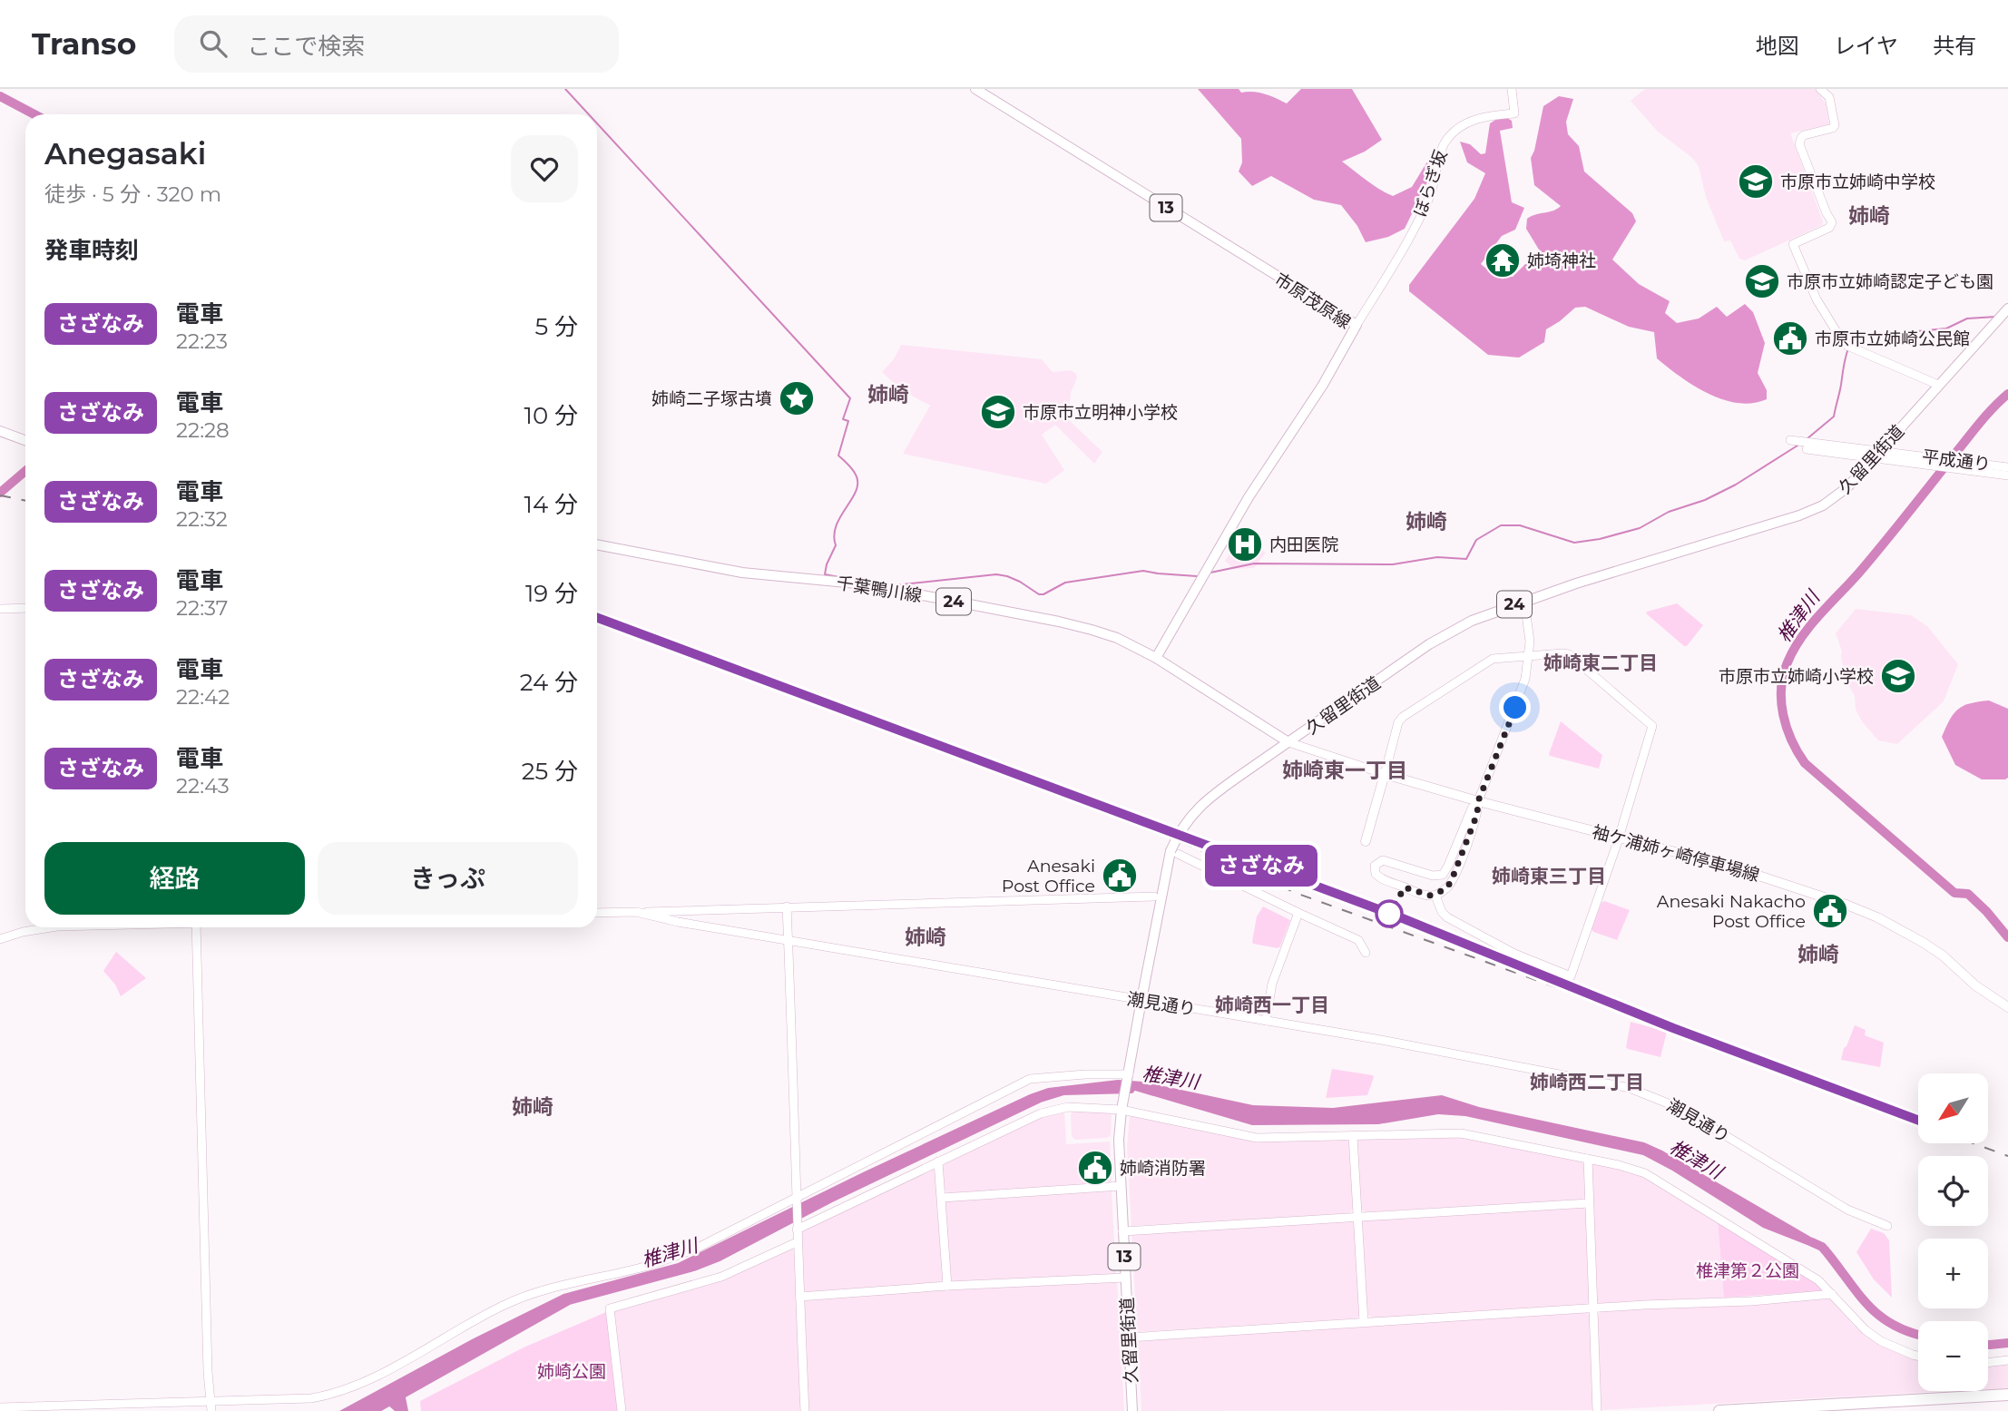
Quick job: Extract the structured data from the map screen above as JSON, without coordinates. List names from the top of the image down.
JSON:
{
  "streets": {
    "main road": [
      "13",
      "市原茂原線",
      "久留里街道",
      "千葉鴨川線",
      "24",
      "袖ケ浦姉ヶ崎停車場線"
    ],
    "street": ["ぼらぎ坂", "平成通り", "潮見通り"]
  },
  "crossings": [
    ["ぼらぎ坂", "市原茂原線"],
    ["市原茂原線", "千葉鴨川線"],
    ["久留里街道", "平成通り"],
    ["久留里街道", "千葉鴨川線"],
    ["久留里街道", "潮見通り"]
  ],
  "districts": [
    "姉崎",
    "姉崎",
    "姉崎",
    "姉崎東二丁目",
    "姉崎東一丁目",
    "姉崎東三丁目",
    "姉崎",
    "姉崎",
    "姉崎西一丁目",
    "姉崎西二丁目",
    "姉崎"
  ],
  "water": ["椎津川"],
  "parks": ["椎津第２公園", "姉崎公園"],
  "places": {
    "school or university": [
      "市原市立姉崎中学校",
      "市原市立姉崎認定子ども園",
      "市原市立明神小学校",
      "市原市立姉崎小学校"
    ],
    "temple": ["姉埼神社"],
    "public building": [
      "市原市立姉崎公民館",
      "Anesaki Post Office",
      "Anesaki Nakacho Post Office",
      "姉崎消防署"
    ],
    "place": ["姉崎二子塚古墳"],
    "hospital": ["内田医院"]
  },
  "north": "bottom left",
  "page": {
    "header": "Transo",
    "search": "ここで検索",
    "nav": ["地図", "レイヤ", "共有"],
    "on_map": "さざなみ",
    "heading": [
      ["Anegasaki", "徒歩 · 5 分 · 320 m"],
      "発車時刻"
    ],
    "list": [
      {
        "mark": "さざなみ",
        "name": "電車",
        "note": "22:23",
        "value": "5 分"
      },
      {
        "mark": "さざなみ",
        "name": "電車",
        "note": "22:28",
        "value": "10 分"
      },
      {
        "mark": "さざなみ",
        "name": "電車",
        "note": "22:32",
        "value": "14 分"
      },
      {
        "mark": "さざなみ",
        "name": "電車",
        "note": "22:37",
        "value": "19 分"
      },
      {
        "mark": "さざなみ",
        "name": "電車",
        "note": "22:42",
        "value": "24 分"
      },
      {
        "mark": "さざなみ",
        "name": "電車",
        "note": "22:43",
        "value": "25 分"
      }
    ],
    "buttons": ["経路", "きっぷ"],
    "map_buttons": ["+", "−"]
  }
}
